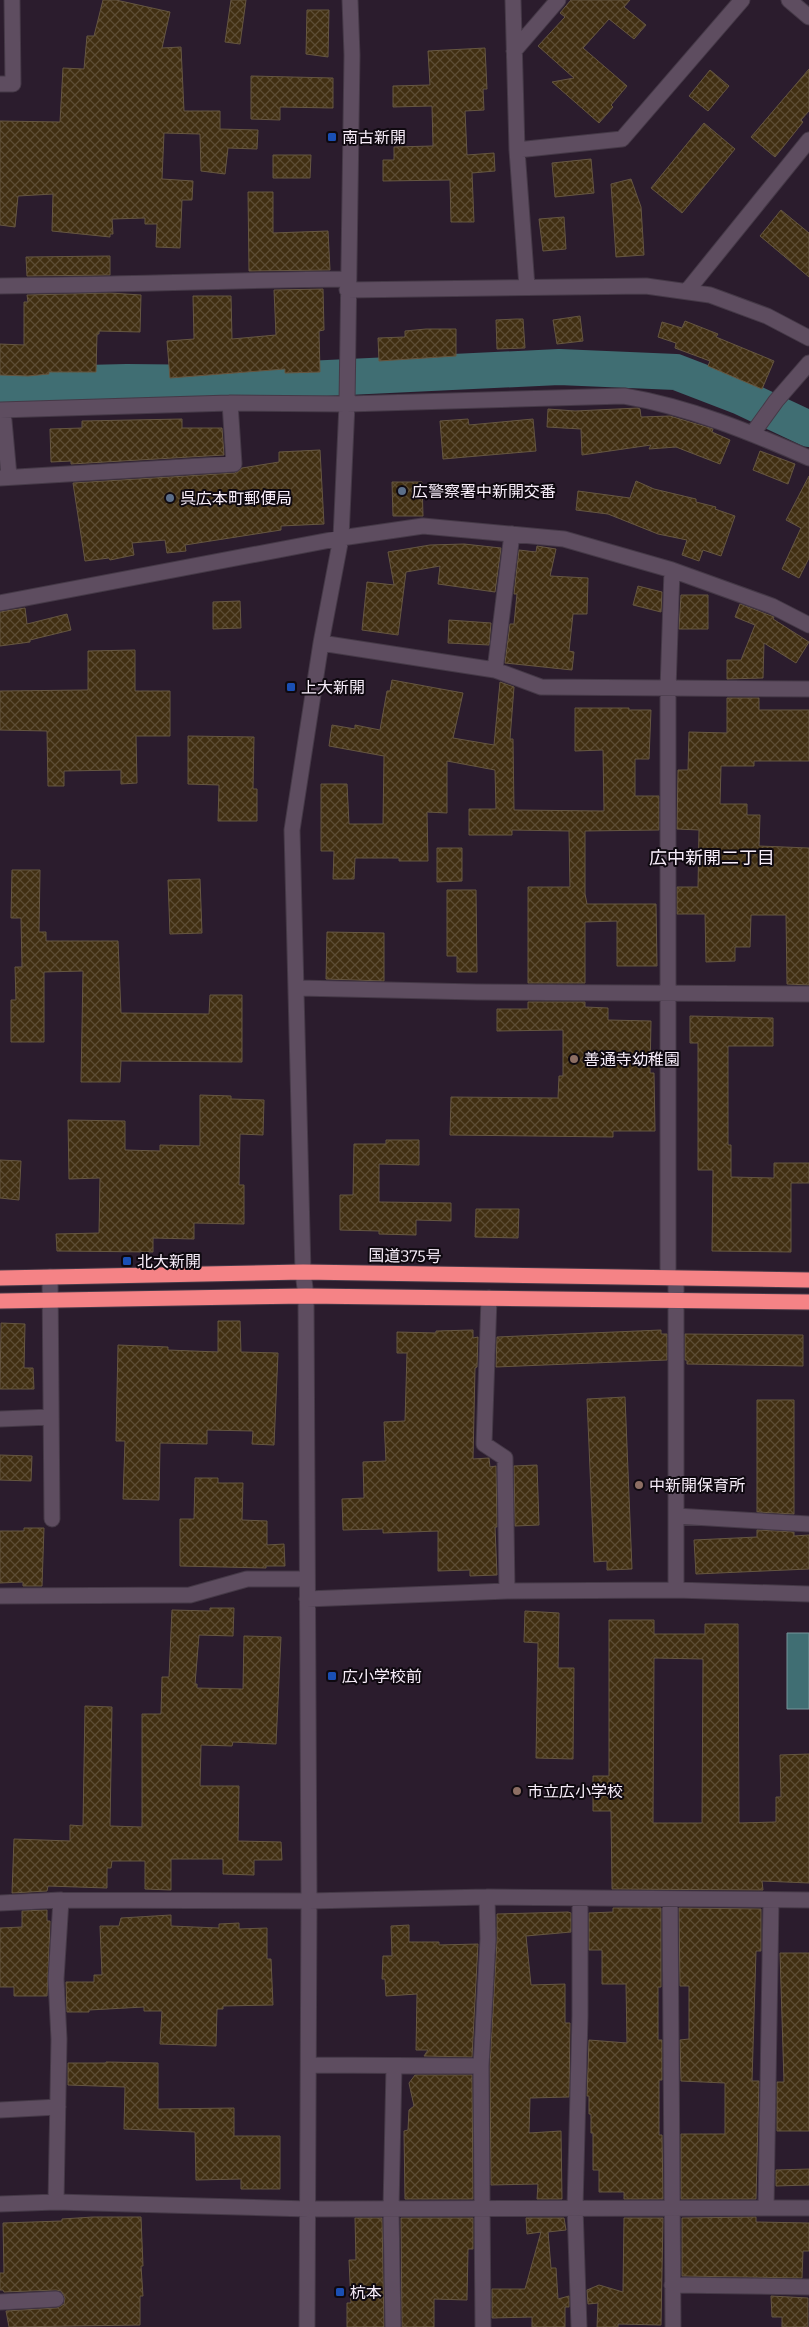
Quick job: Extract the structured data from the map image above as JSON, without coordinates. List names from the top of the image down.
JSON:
{
  "streets": {
    "highway": ["国道375号"]
  },
  "districts": ["広中新開二丁目"],
  "places": {
    "transit": [
      "南古新開",
      "上大新開",
      "北大新開",
      "広小学校前",
      "杭本"
    ],
    "other": [
      "広警察署中新開交番",
      "呉広本町郵便局",
      "善通寺幼稚園",
      "中新開保育所",
      "市立広小学校"
    ]
  }
}
